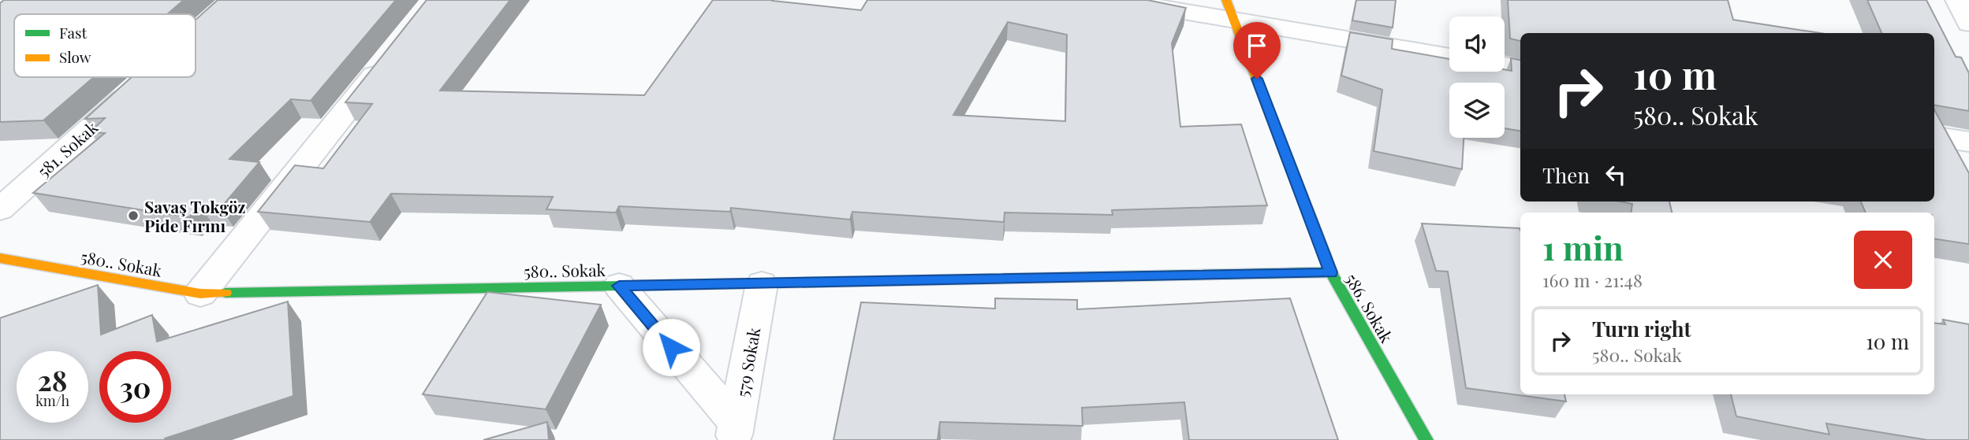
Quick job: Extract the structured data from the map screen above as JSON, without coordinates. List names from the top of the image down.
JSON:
{
  "streets": {
    "street": [
      "581. Sokak",
      "580.. Sokak",
      "586. Sokak",
      "579 Sokak"
    ]
  },
  "crossings": [
    ["580.. Sokak", "586. Sokak"],
    ["580.. Sokak", "579 Sokak"]
  ],
  "places": ["Savaş Tokgöz Pide Fırını"],
  "legend": ["Fast", "Slow"],
  "page": {
    "turn": ["10 m", "580.. Sokak"],
    "then": "Then",
    "heading": ["1 min", "160 m · 21:48"],
    "list": [
      {
        "name": "Turn right",
        "note": "580.. Sokak",
        "value": "10 m"
      }
    ],
    "speed": "28 km/h",
    "limit": "30"
  }
}
